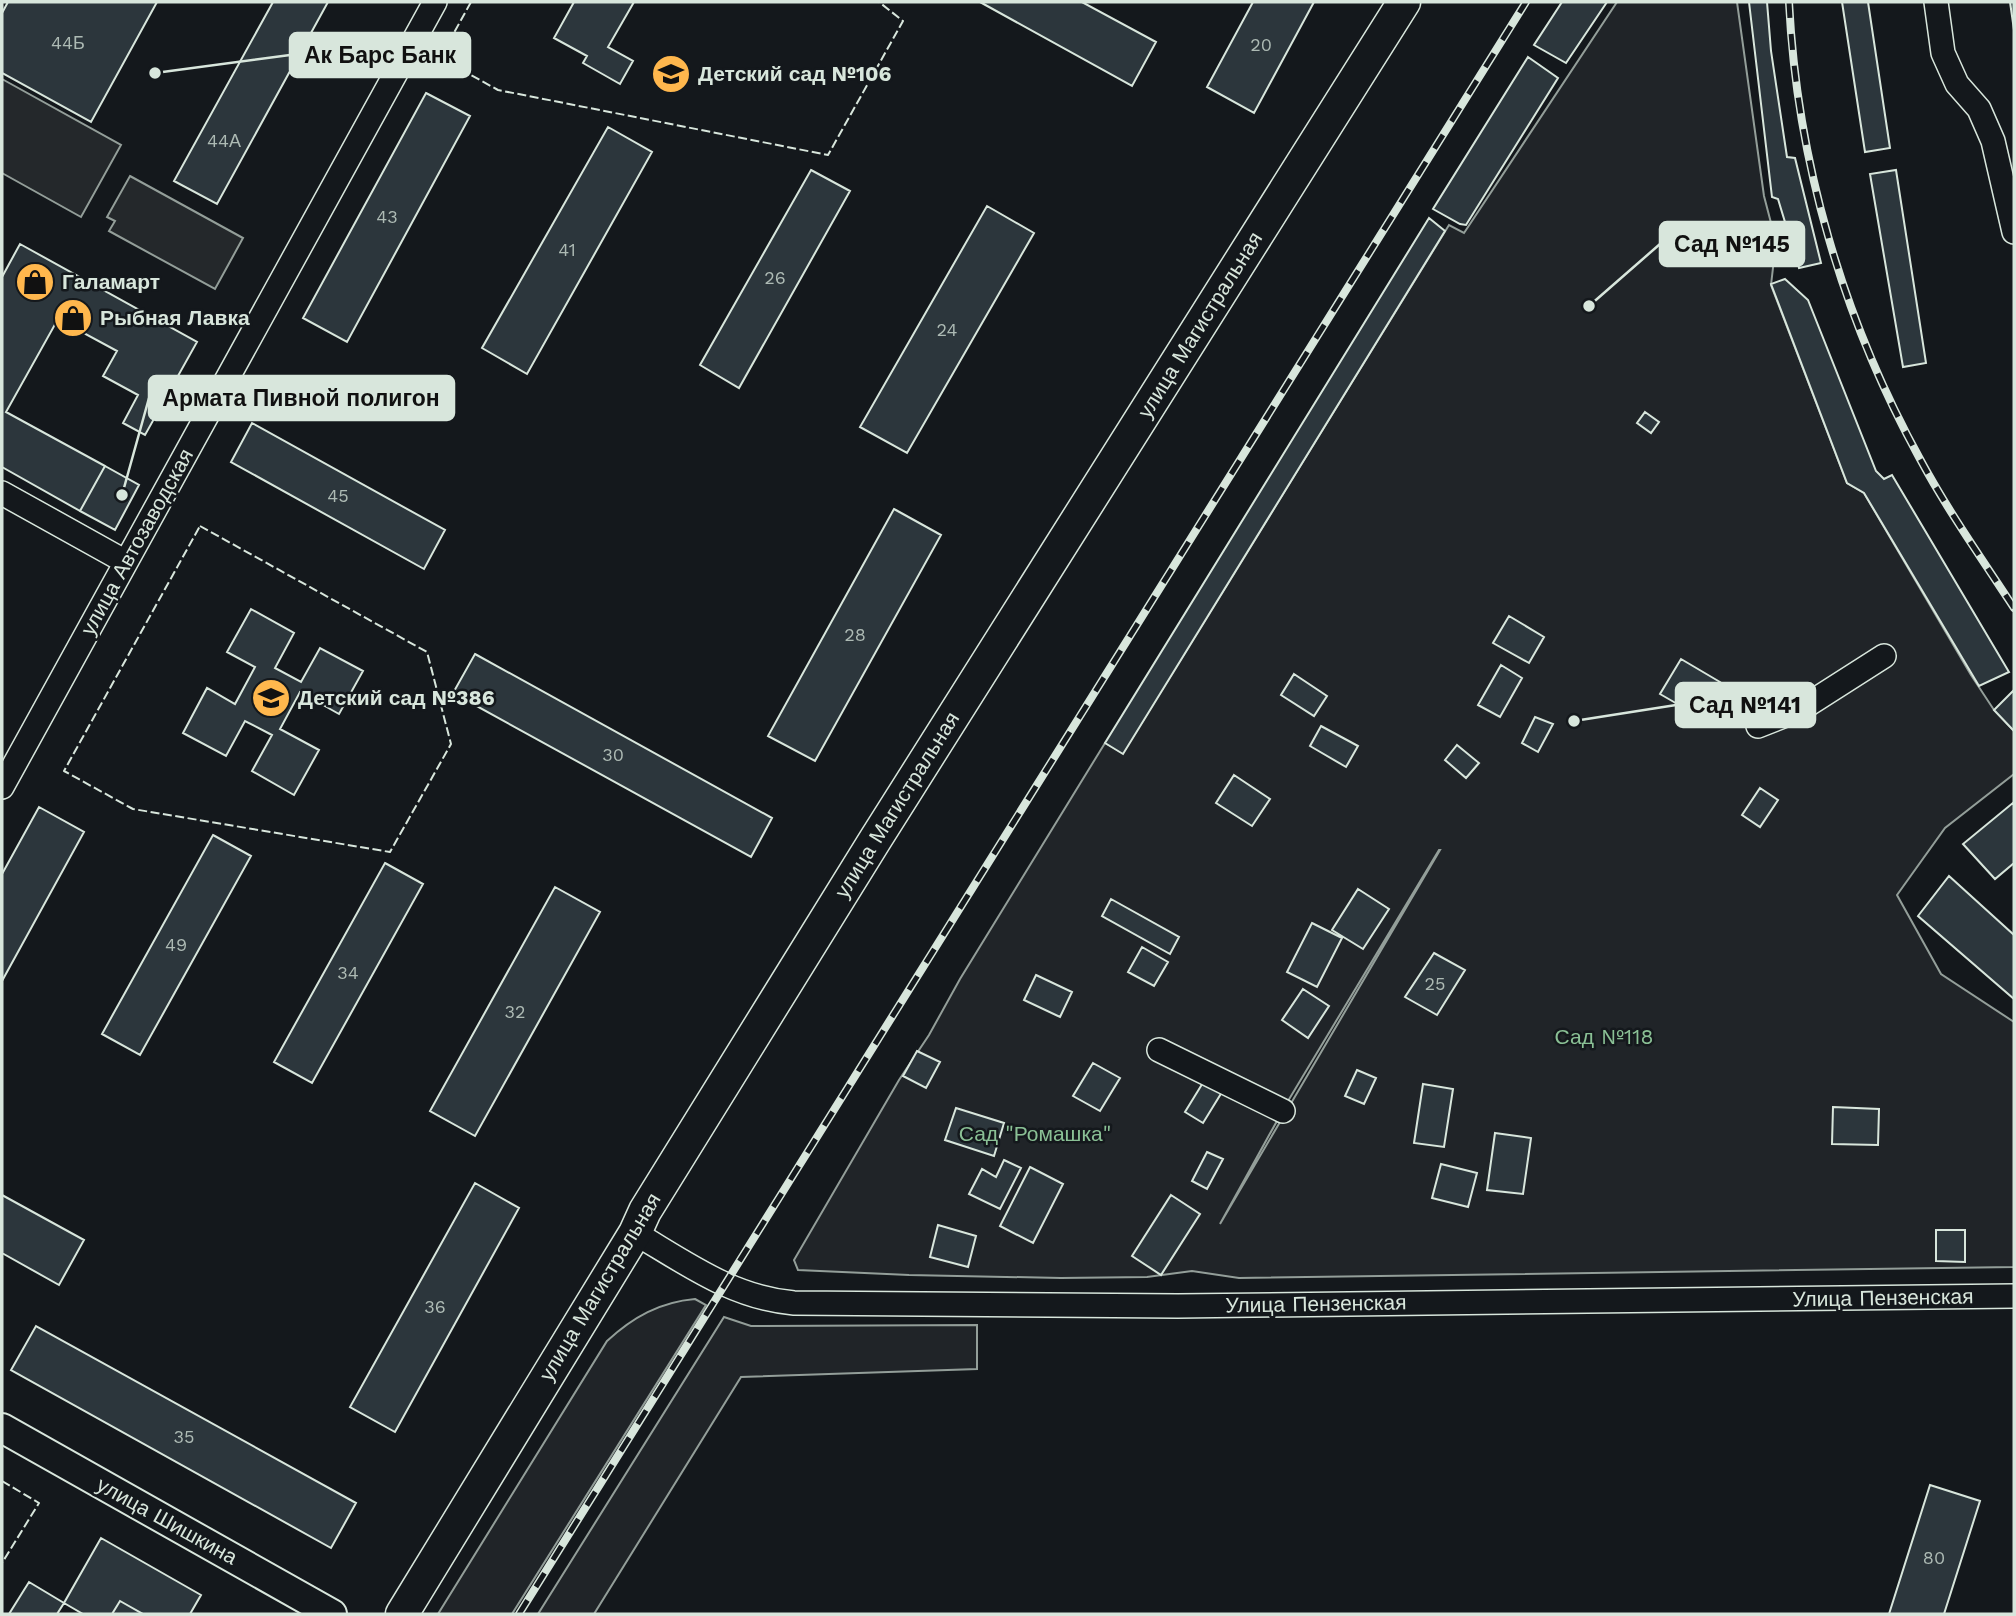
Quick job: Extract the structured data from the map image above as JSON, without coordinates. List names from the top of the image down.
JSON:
{
  "streets": {
    "main road": ["улица Магистральная"],
    "street": ["улица Автозаводская", "Улица Пензенская", "улица Шишкина"]
  },
  "crossings": [
    ["улица Магистральная", "Улица Пензенская"]
  ],
  "parks": ["Сад №118", "Сад \"Ромашка\""],
  "places": {
    "other": [
      "Ак Барс Банк",
      "Сад №145",
      "Армата Пивной полигон",
      "Сад №141"
    ],
    "school or university": ["Детский сад №106", "Детский сад №386"],
    "shop": ["Галамарт", "Рыбная Лавка"]
  },
  "house_numbers": [
    "44Б",
    "20",
    "44А",
    "43",
    "41",
    "26",
    "24",
    "45",
    "28",
    "30",
    "49",
    "34",
    "25",
    "32",
    "36",
    "35",
    "80"
  ]
}
